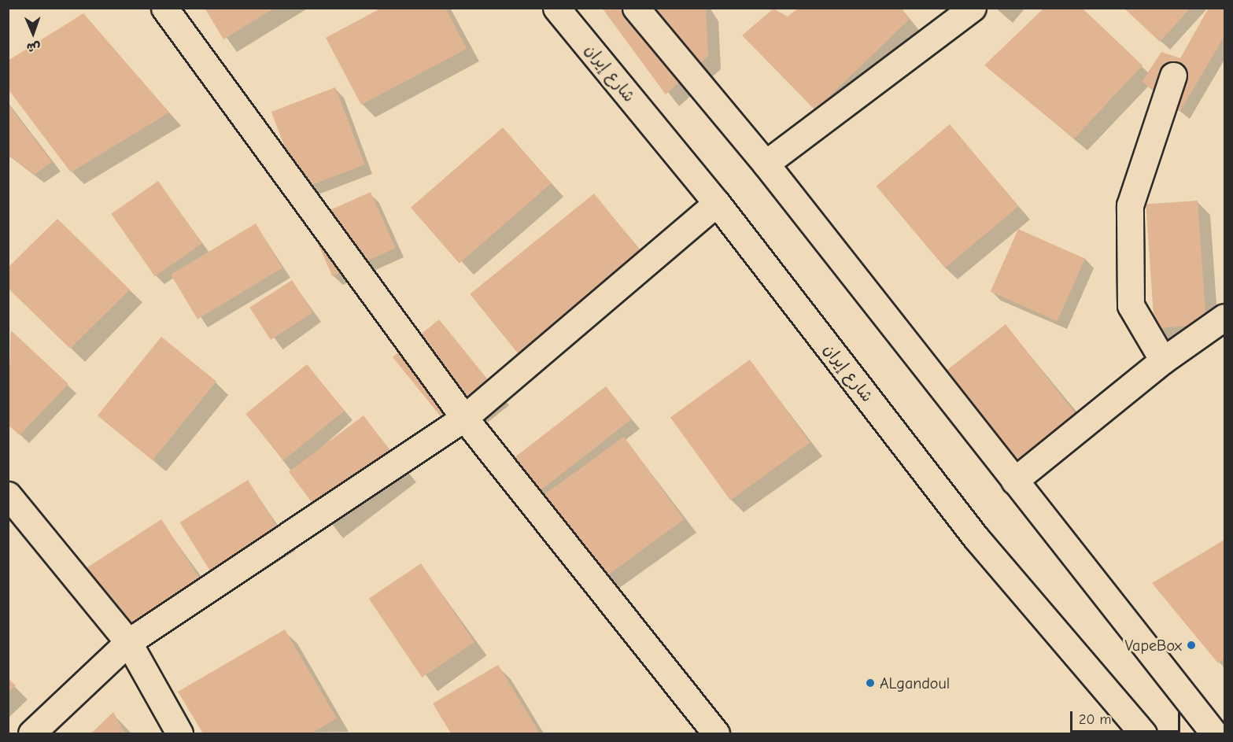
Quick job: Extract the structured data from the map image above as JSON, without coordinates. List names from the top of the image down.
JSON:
{
  "streets": {
    "street": ["شارع إيران"]
  },
  "places": ["VapeBox", "ALgandoul"],
  "scale_bar": "20 m",
  "north": "bottom"
}
